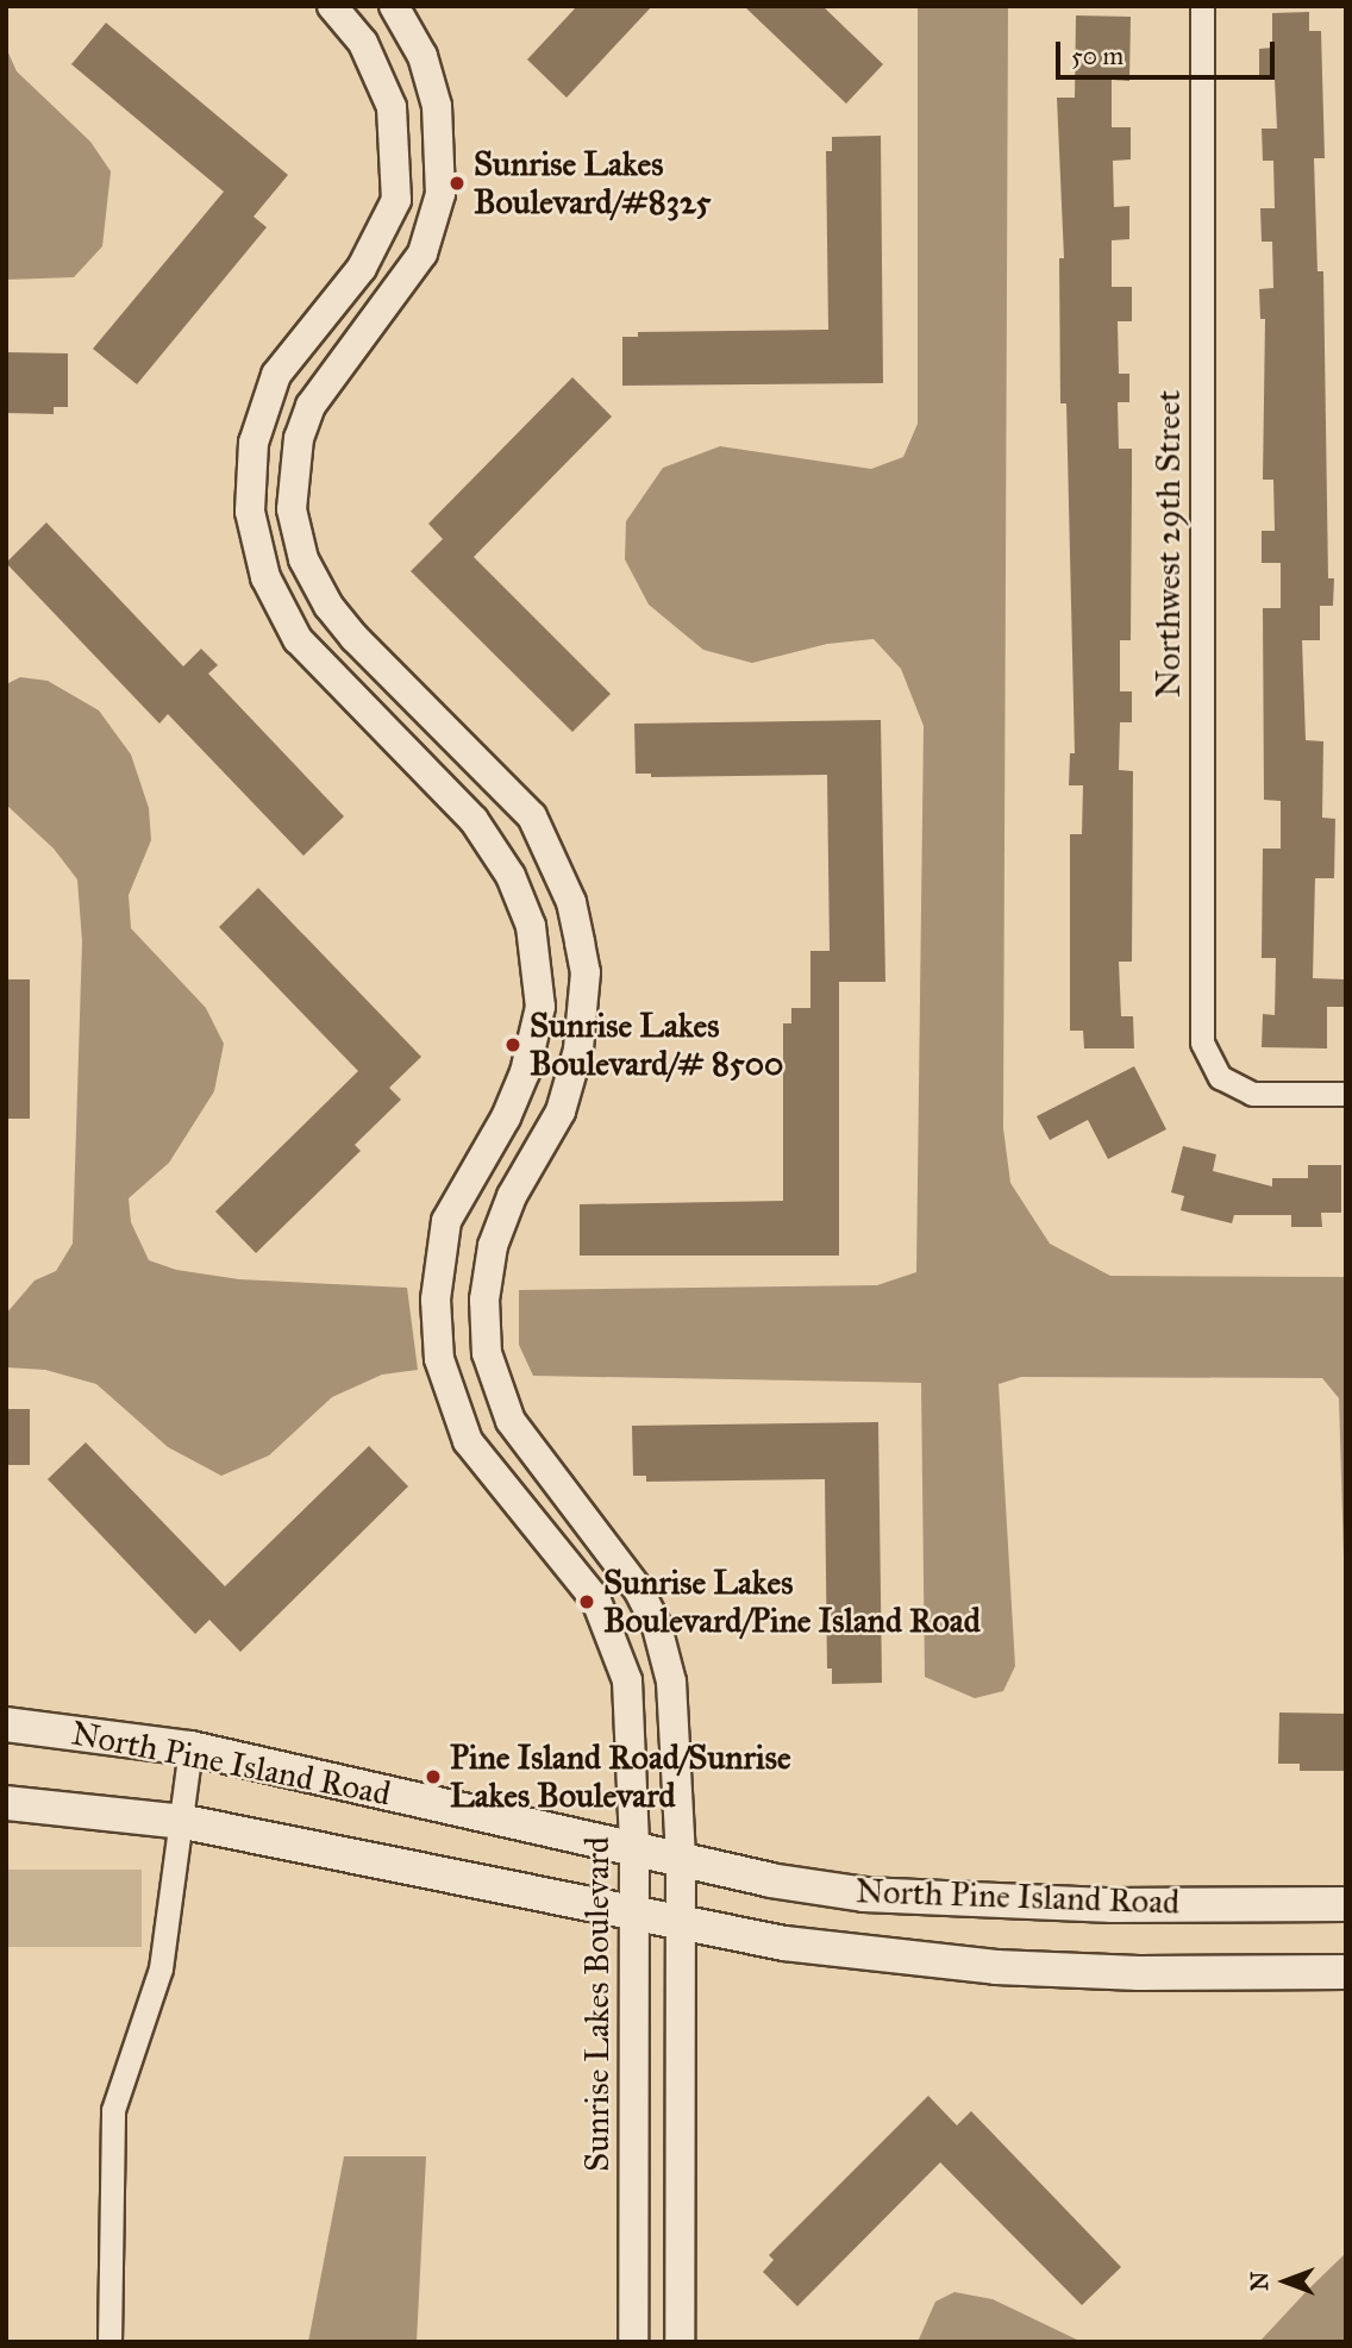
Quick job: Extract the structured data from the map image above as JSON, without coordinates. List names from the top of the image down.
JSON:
{
  "streets": {
    "main road": ["North Pine Island Road"],
    "street": ["Northwest 29th Street", "Sunrise Lakes Boulevard"]
  },
  "crossings": [
    ["North Pine Island Road", "Sunrise Lakes Boulevard"]
  ],
  "places": [
    "Sunrise Lakes Boulevard/#8325",
    "Sunrise Lakes Boulevard/# 8500",
    "Sunrise Lakes Boulevard/Pine Island Road",
    "Pine Island Road/Sunrise Lakes Boulevard"
  ],
  "scale_bar": "50 m",
  "north": "left"
}
